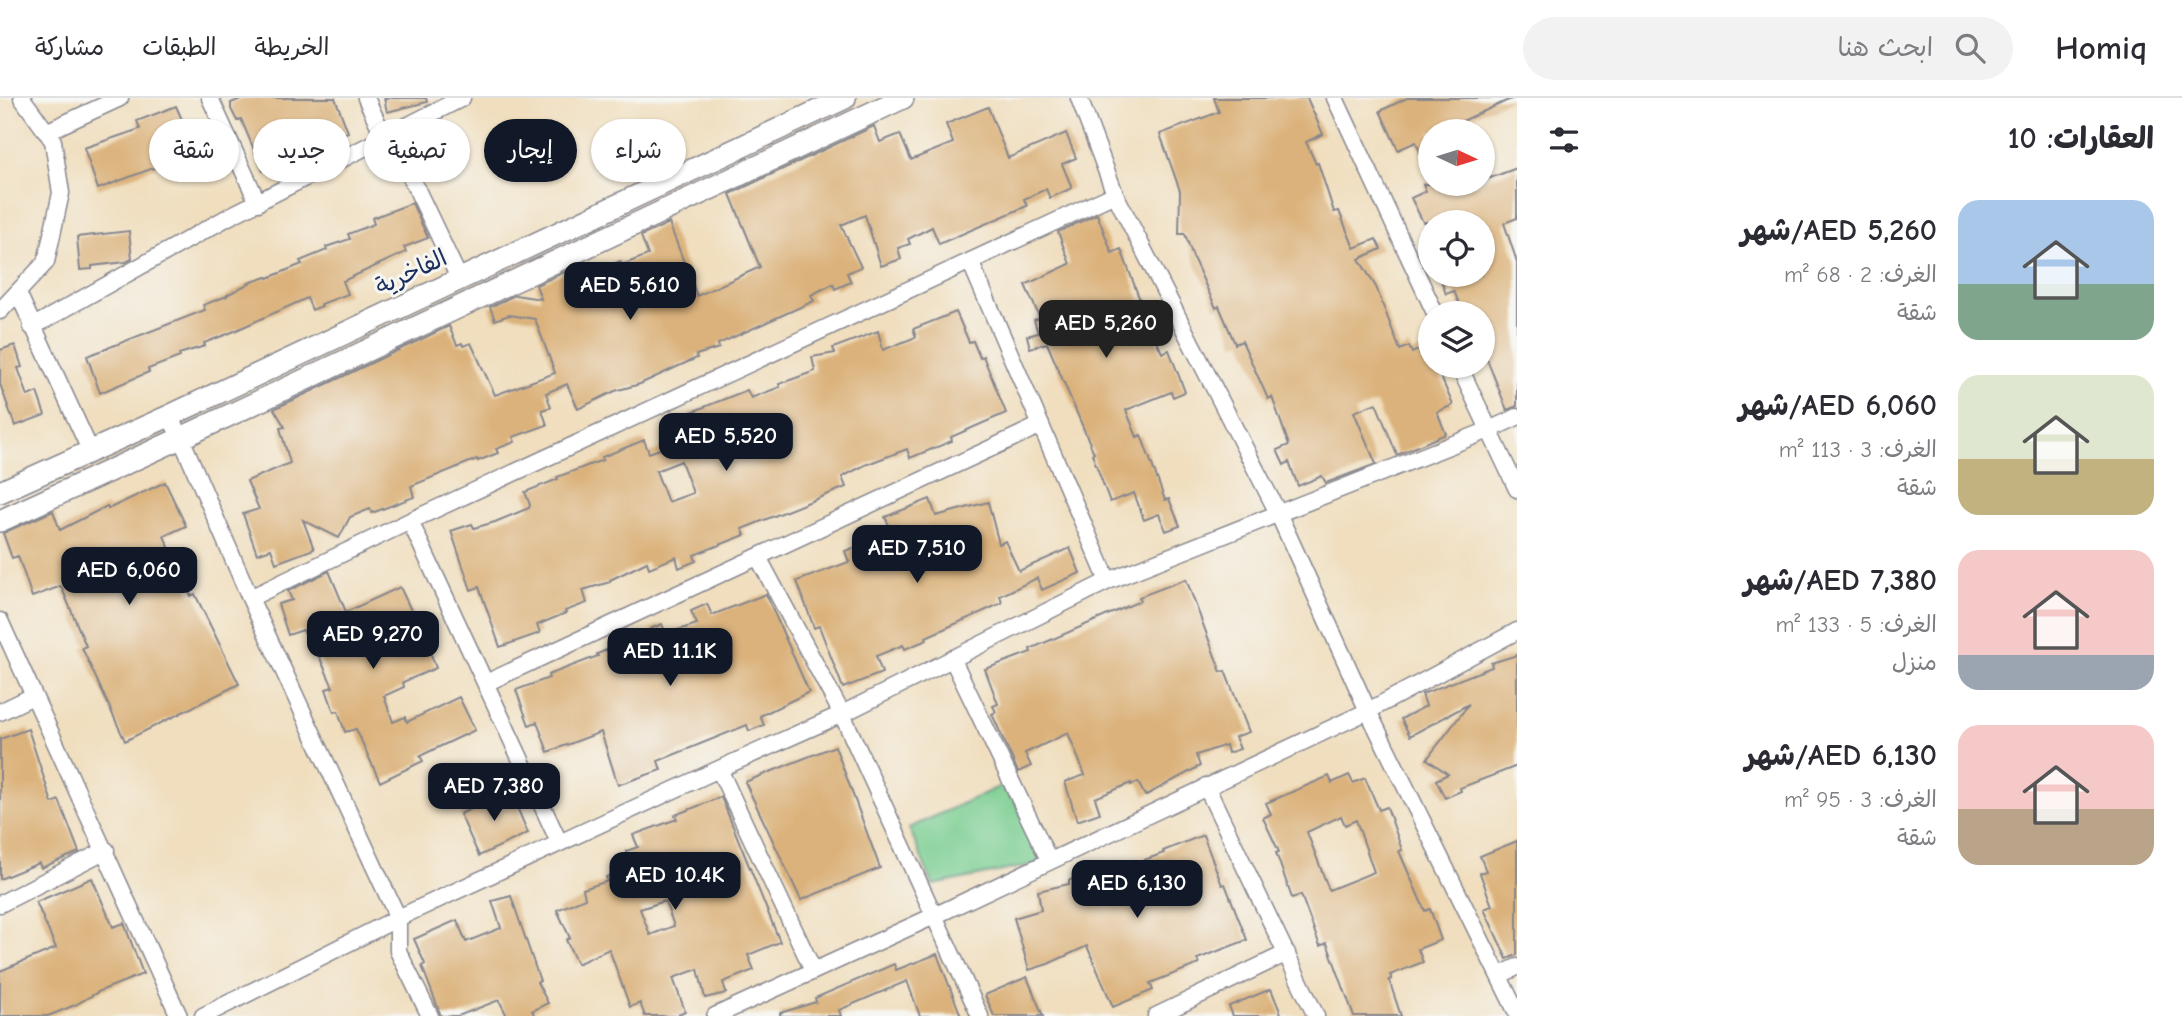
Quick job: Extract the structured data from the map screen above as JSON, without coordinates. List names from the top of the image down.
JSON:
{
  "streets": {
    "street": ["الفاخرية"]
  },
  "north": "right",
  "page": {
    "header": "Homiq",
    "search": "ابحث هنا",
    "nav": ["الخريطة", "الطبقات", "مشاركة"],
    "heading": "العقارات: 10",
    "chip": [
      "شراء",
      "إيجار",
      "تصفية",
      "جديد",
      "شقة"
    ],
    "list": [
      {
        "name": "AED 5,260/شهر",
        "note": "الغرف: 2 · 68 m² · شقة"
      },
      {
        "name": "AED 6,060/شهر",
        "note": "الغرف: 3 · 113 m² · شقة"
      },
      {
        "name": "AED 7,380/شهر",
        "note": "الغرف: 5 · 133 m² · منزل"
      },
      {
        "name": "AED 6,130/شهر",
        "note": "الغرف: 3 · 95 m² · شقة"
      }
    ],
    "price": [
      "AED 5,610",
      "AED 5,260",
      "AED 5,520",
      "AED 7,510",
      "AED 6,060",
      "AED 9,270",
      "AED 11.1K",
      "AED 7,380",
      "AED 10.4K",
      "AED 6,130"
    ]
  }
}
